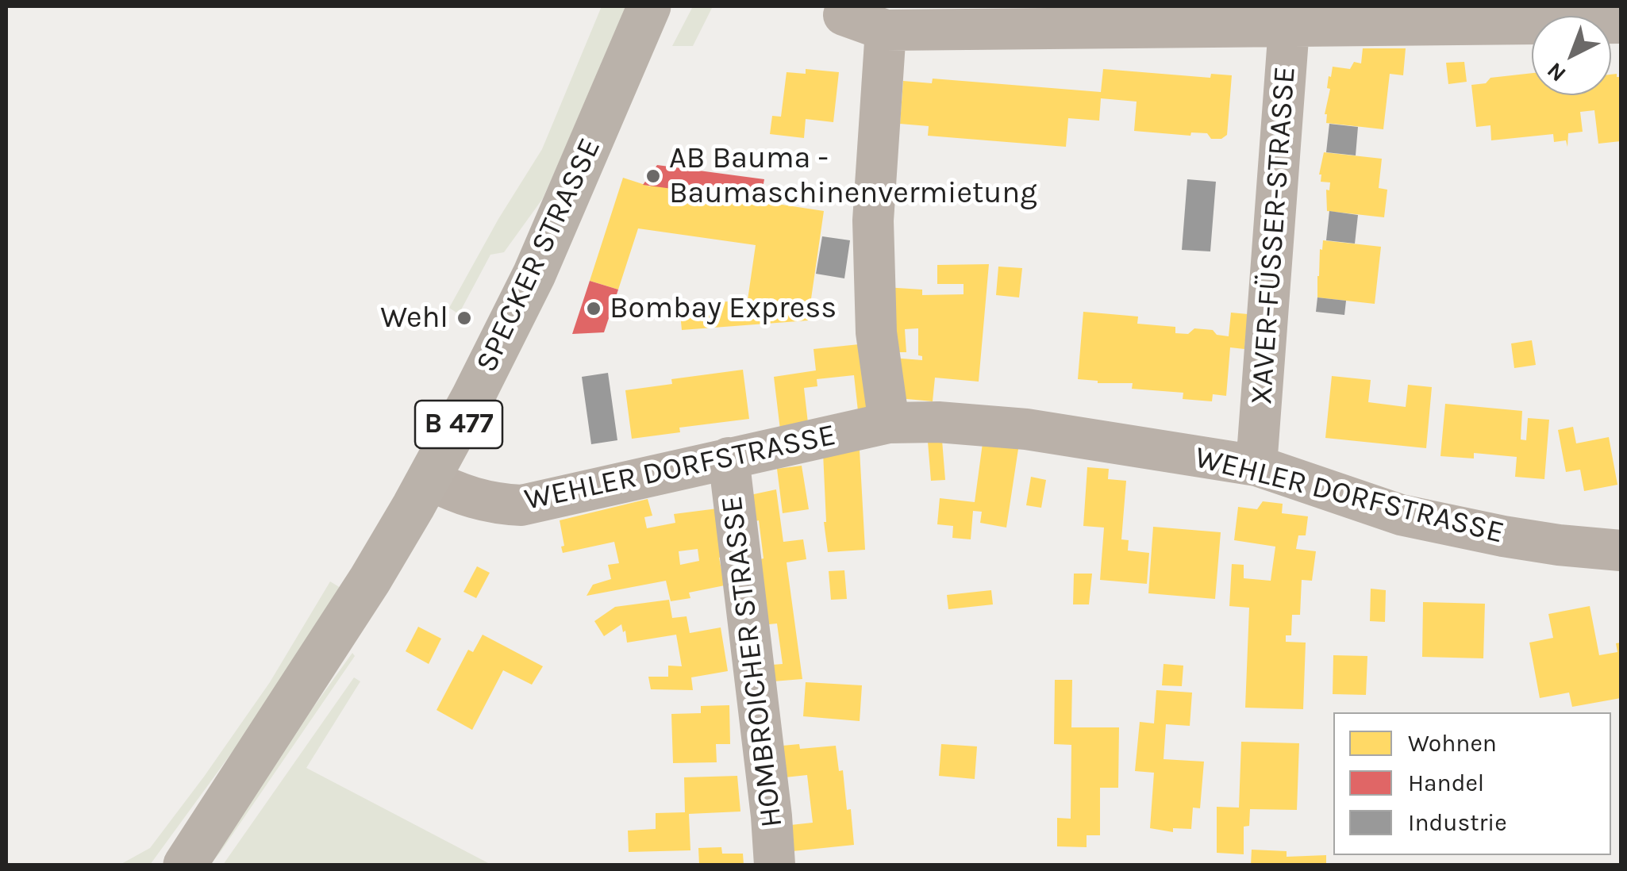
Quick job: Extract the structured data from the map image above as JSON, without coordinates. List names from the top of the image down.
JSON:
{
  "streets": {
    "main road": ["SPECKER STRASSE", "B 477"],
    "street": ["XAVER-FÜSSER-STRASSE", "WEHLER DORFSTRASSE", "HOMBROICHER STRASSE"]
  },
  "crossings": [
    ["XAVER-FÜSSER-STRASSE", "WEHLER DORFSTRASSE"],
    ["SPECKER STRASSE", "WEHLER DORFSTRASSE"],
    ["WEHLER DORFSTRASSE", "HOMBROICHER STRASSE"]
  ],
  "places": ["AB Bauma - Baumaschinenvermietung", "Bombay Express", "Wehl"],
  "legend": ["Wohnen", "Handel", "Industrie"],
  "north": "bottom left"
}
